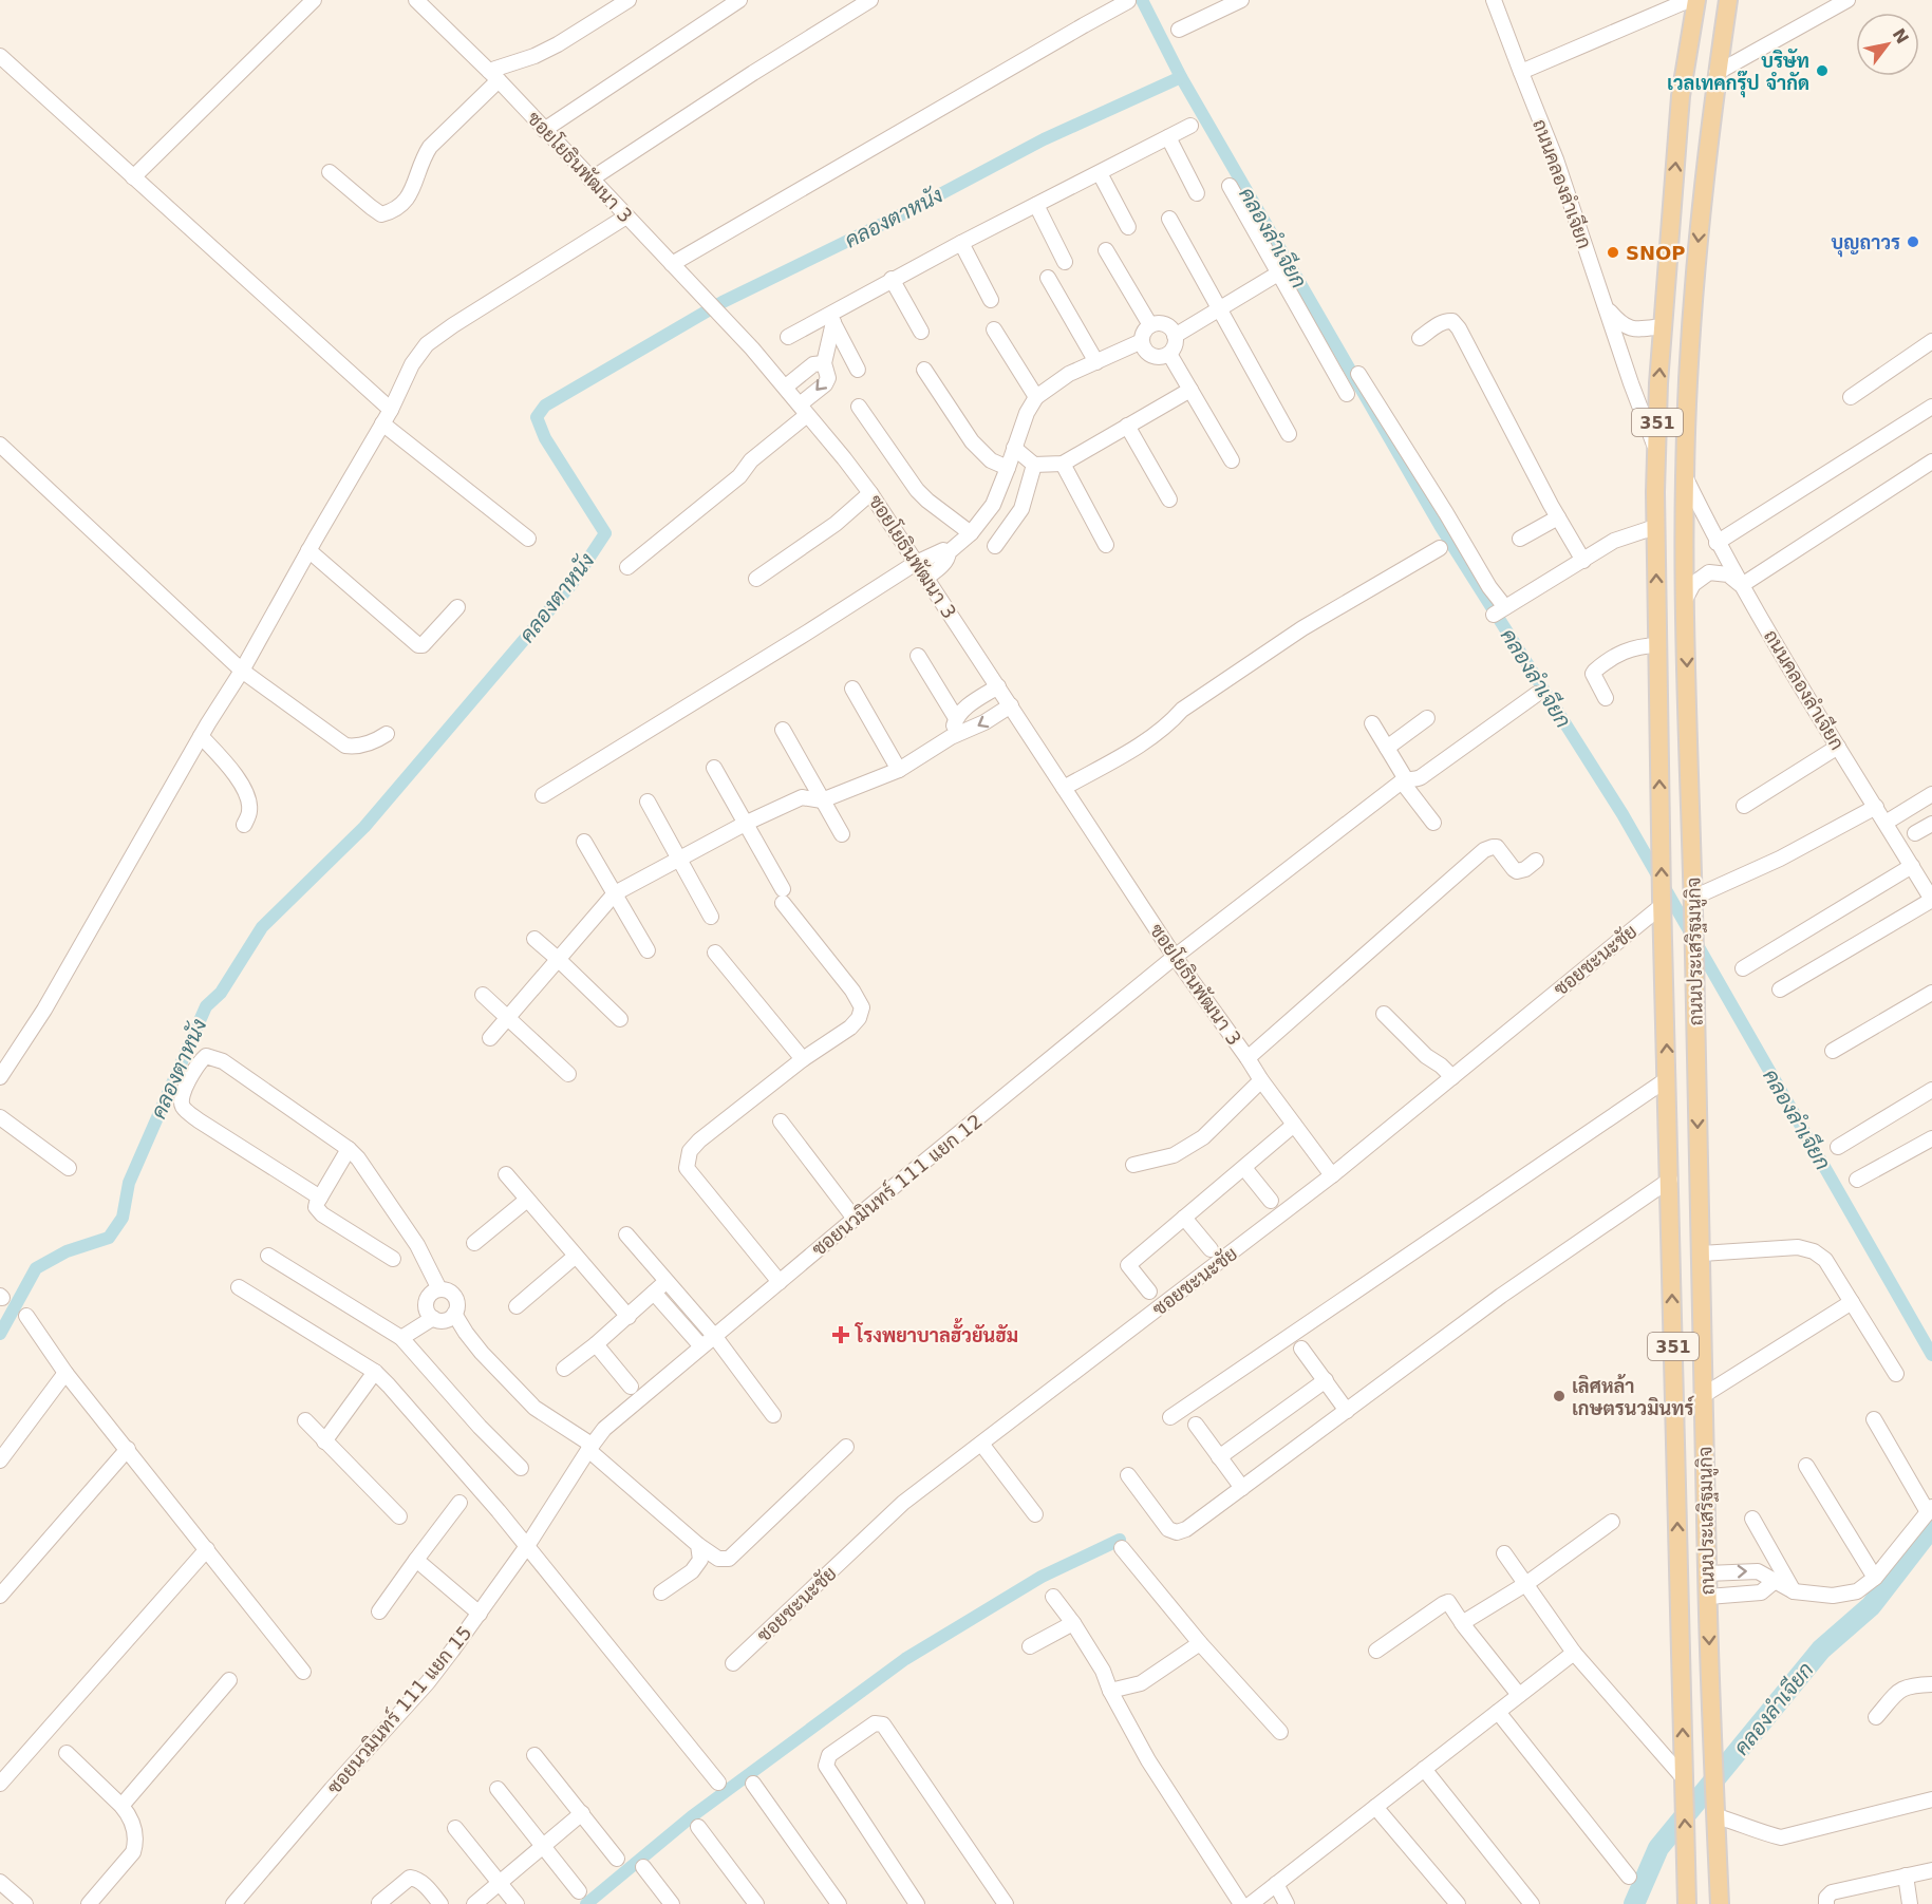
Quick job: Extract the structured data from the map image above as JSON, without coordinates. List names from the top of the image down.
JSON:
{
  "streets": {
    "main road": ["351", "ถนนประเสริฐมนูกิจ"],
    "street": [
      "ซอยโยธินพัฒนา 3",
      "ถนนคลองลำเจียก",
      "ซอยชะนะชัย",
      "ซอยนวมินทร์ 111 แยก 12",
      "ซอยนวมินทร์ 111 แยก 15"
    ]
  },
  "crossings": [
    ["ซอยโยธินพัฒนา 3", "ซอยชะนะชัย"],
    ["ซอยโยธินพัฒนา 3", "ซอยนวมินทร์ 111 แยก 12"],
    ["ถนนคลองลำเจียก", "ถนนประเสริฐมนูกิจ"],
    ["ถนนประเสริฐมนูกิจ", "ซอยชะนะชัย"],
    ["ซอยนวมินทร์ 111 แยก 12", "ซอยนวมินทร์ 111 แยก 15"]
  ],
  "water": ["คลองตาหนัง", "คลองลำเจียก"],
  "places": {
    "other": [
      "บริษัท เวลเทคกรุ๊ป จำกัด",
      "บุญถาวร",
      "SNOP",
      "เลิศหล้า เกษตรนวมินทร์"
    ],
    "health": ["โรงพยาบาลฮั้วยันฮัม"]
  },
  "north": "top right"
}
